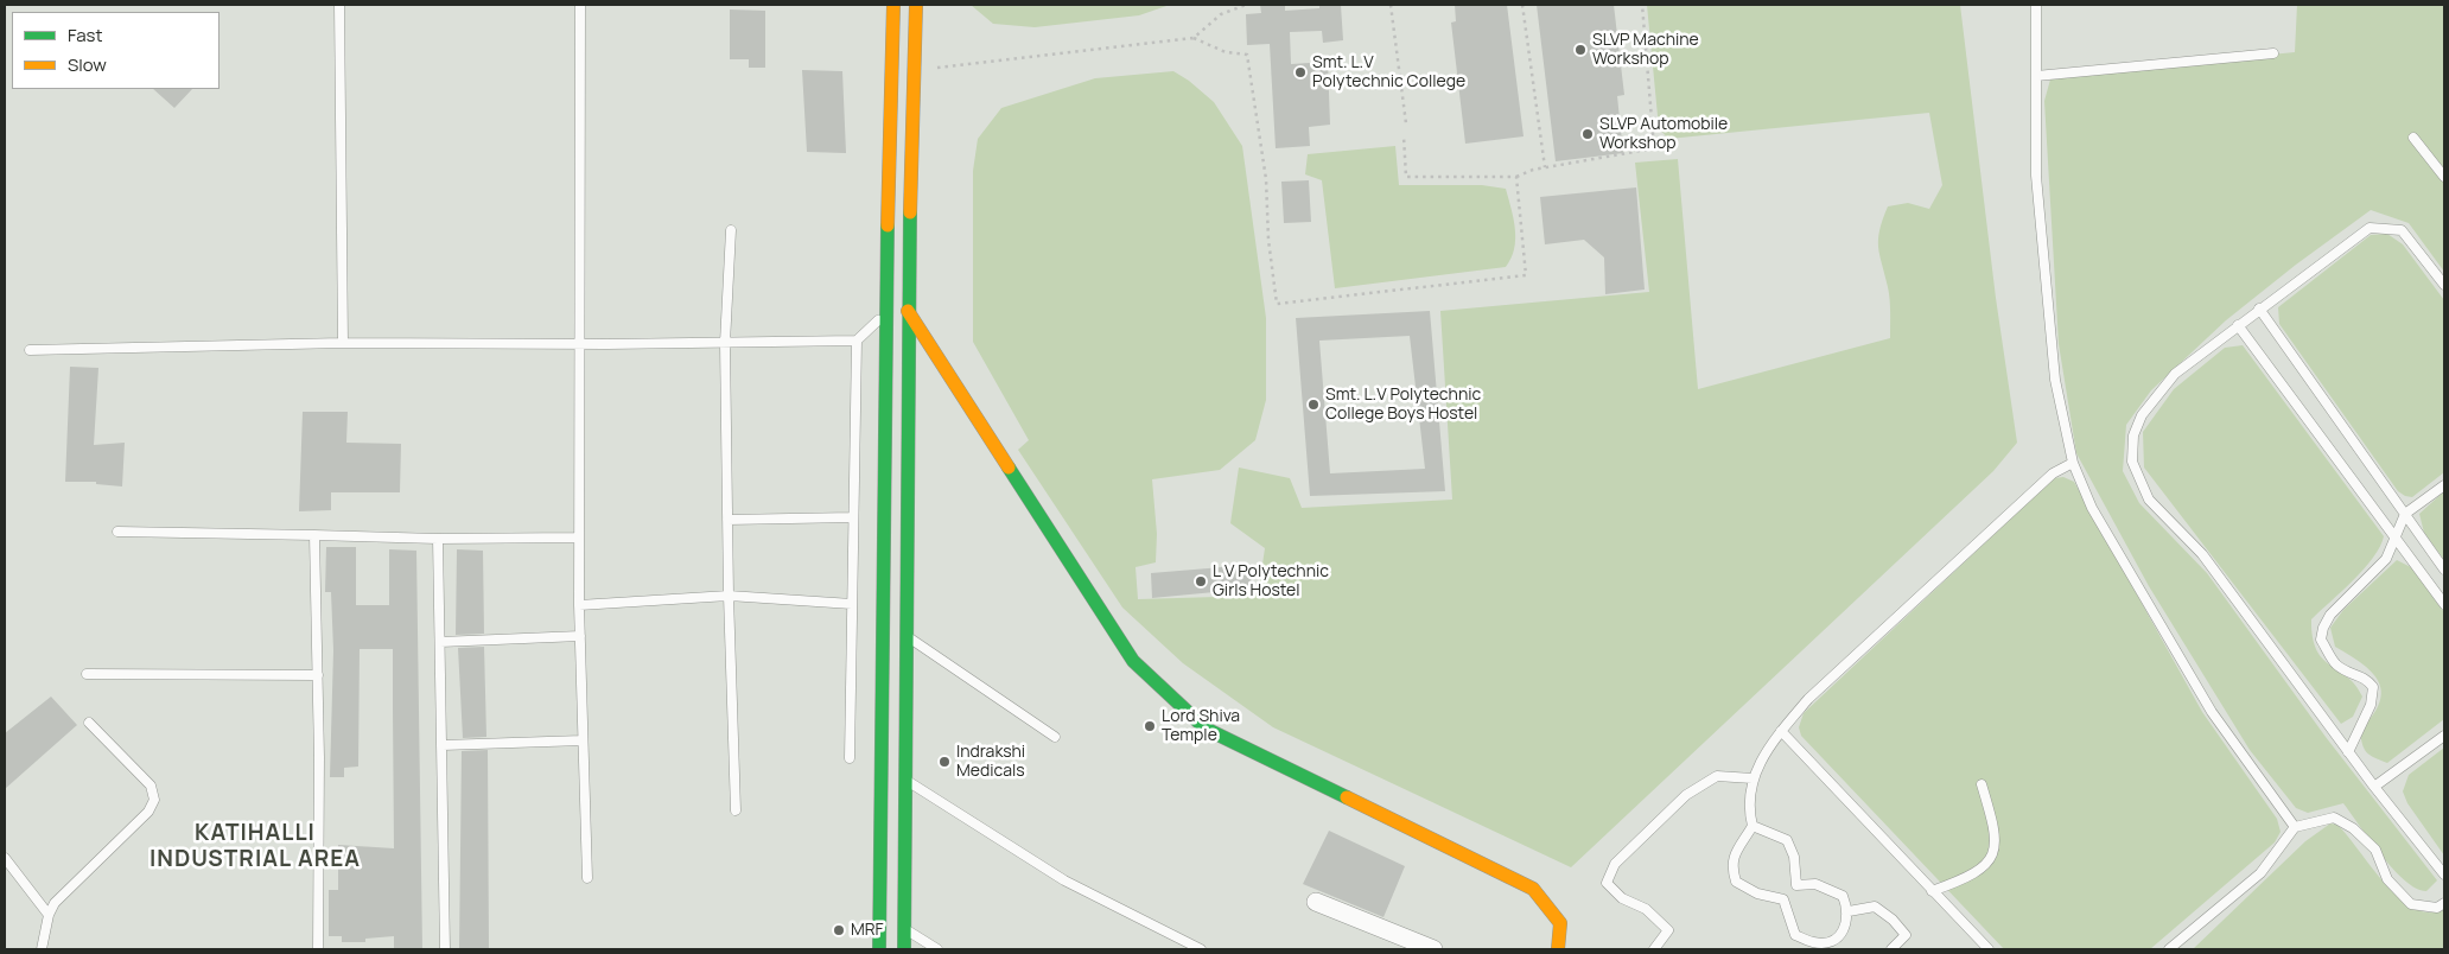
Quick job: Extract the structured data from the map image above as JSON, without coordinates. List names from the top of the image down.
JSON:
{
  "districts": ["KATIHALLI INDUSTRIAL AREA"],
  "places": [
    "SLVP Machine Workshop",
    "Smt. L.V Polytechnic College",
    "SLVP Automobile Workshop",
    "Smt. L.V Polytechnic College Boys Hostel",
    "L V Polytechnic Girls Hostel",
    "Lord Shiva Temple",
    "Indrakshi Medicals",
    "MRF"
  ],
  "legend": ["Fast", "Slow"]
}
